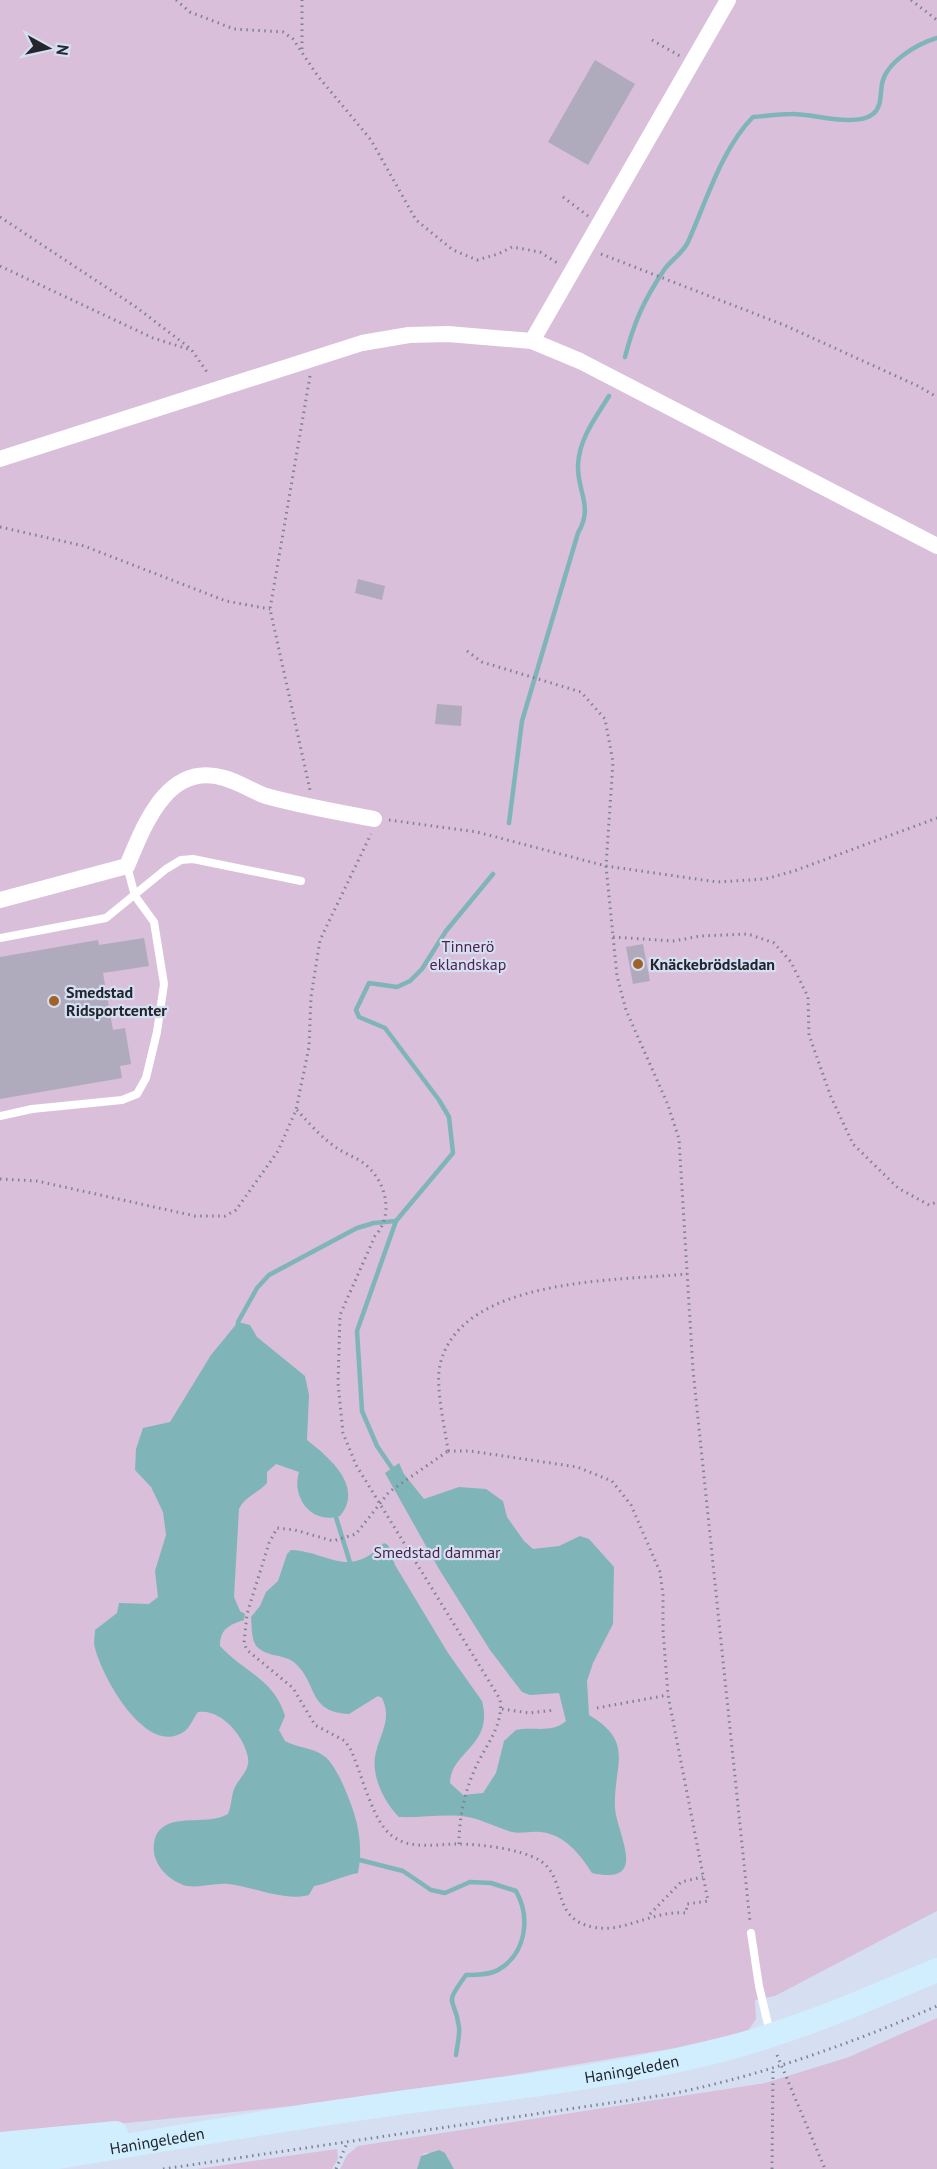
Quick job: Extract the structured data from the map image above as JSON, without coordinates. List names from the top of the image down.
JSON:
{
  "streets": {
    "main road": ["Haningeleden"]
  },
  "parks": ["Tinnerö eklandskap", "Smedstad dammar"],
  "places": ["Knäckebrödsladan", "Smedstad Ridsportcenter"],
  "north": "right"
}
